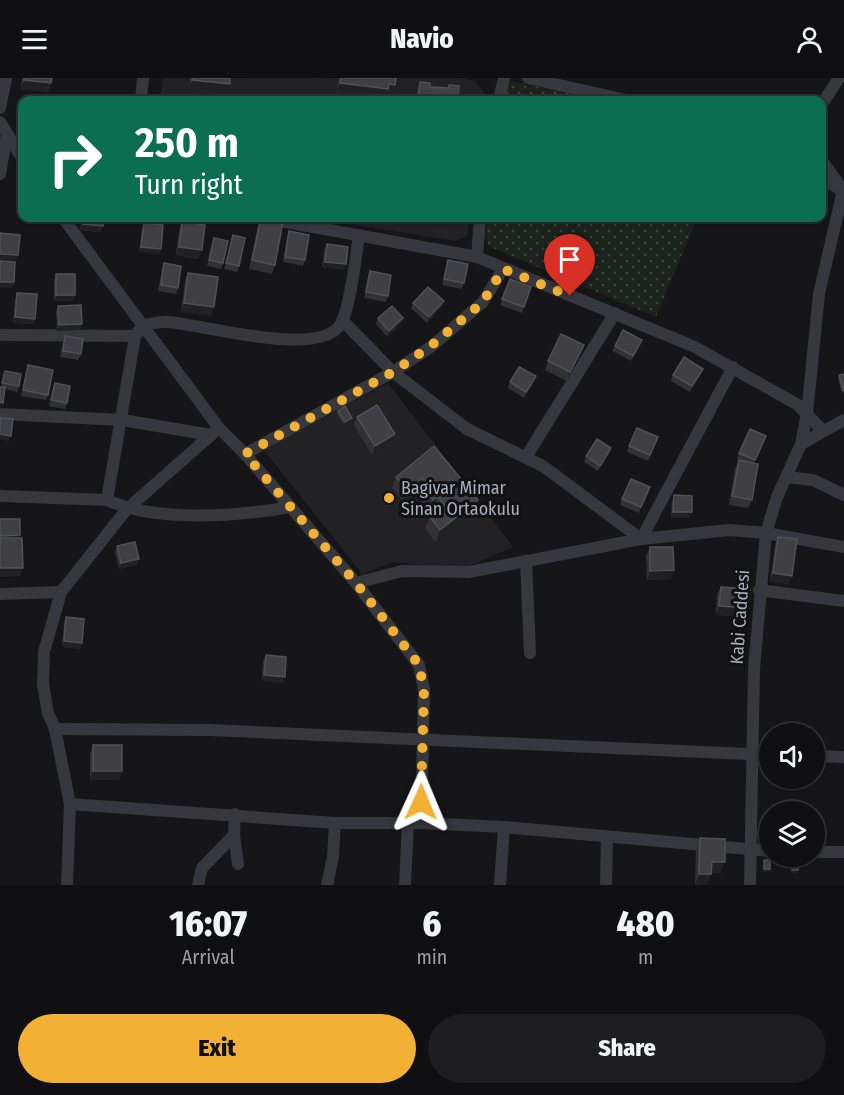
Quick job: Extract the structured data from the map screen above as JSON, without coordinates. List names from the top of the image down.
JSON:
{
  "streets": {
    "street": ["Kabi Caddesi"]
  },
  "places": ["Bagivar Mimar Sinan Ortaokulu"],
  "page": {
    "header": "Navio",
    "turn": ["250 m", "Turn right"],
    "eta": [
      "16:07",
      "Arrival",
      "6",
      "min",
      "480",
      "m"
    ],
    "buttons": ["Exit", "Share"]
  }
}
